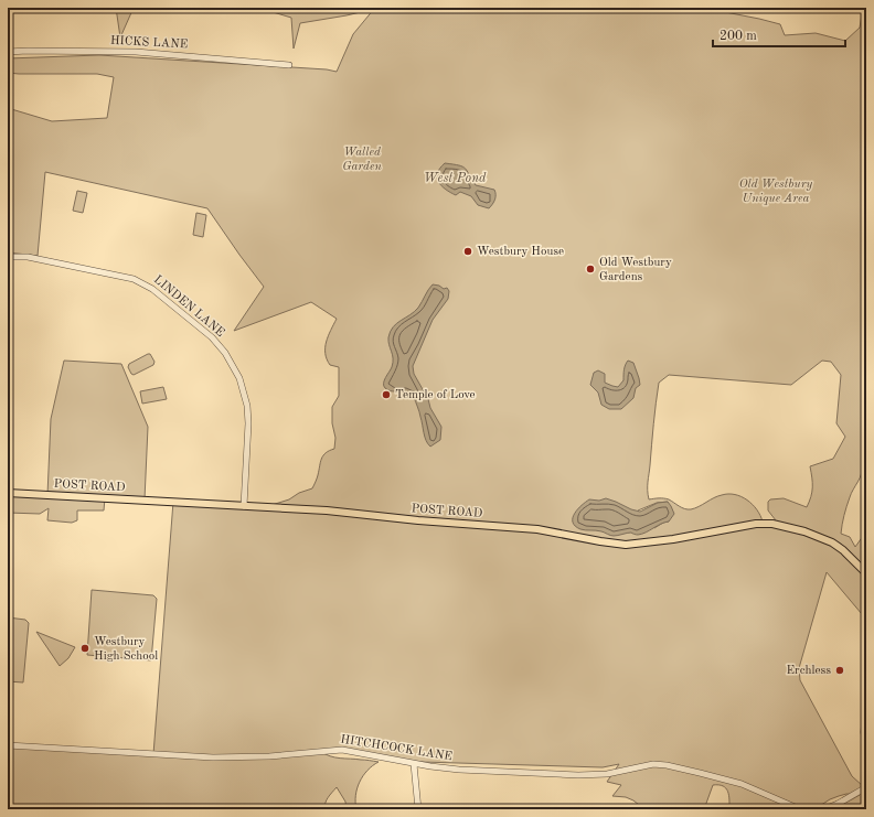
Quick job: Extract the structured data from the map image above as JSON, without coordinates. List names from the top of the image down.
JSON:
{
  "streets": {
    "main road": ["POST ROAD"],
    "street": ["HICKS LANE", "LINDEN LANE", "HITCHCOCK LANE"]
  },
  "crossings": [
    ["LINDEN LANE", "POST ROAD"]
  ],
  "water": ["West Pond"],
  "parks": ["Walled Garden", "Old Westbury Unique Area"],
  "places": [
    "Westbury House",
    "Old Westbury Gardens",
    "Temple of Love",
    "Westbury High School",
    "Erchless"
  ],
  "scale_bar": "200 m"
}
